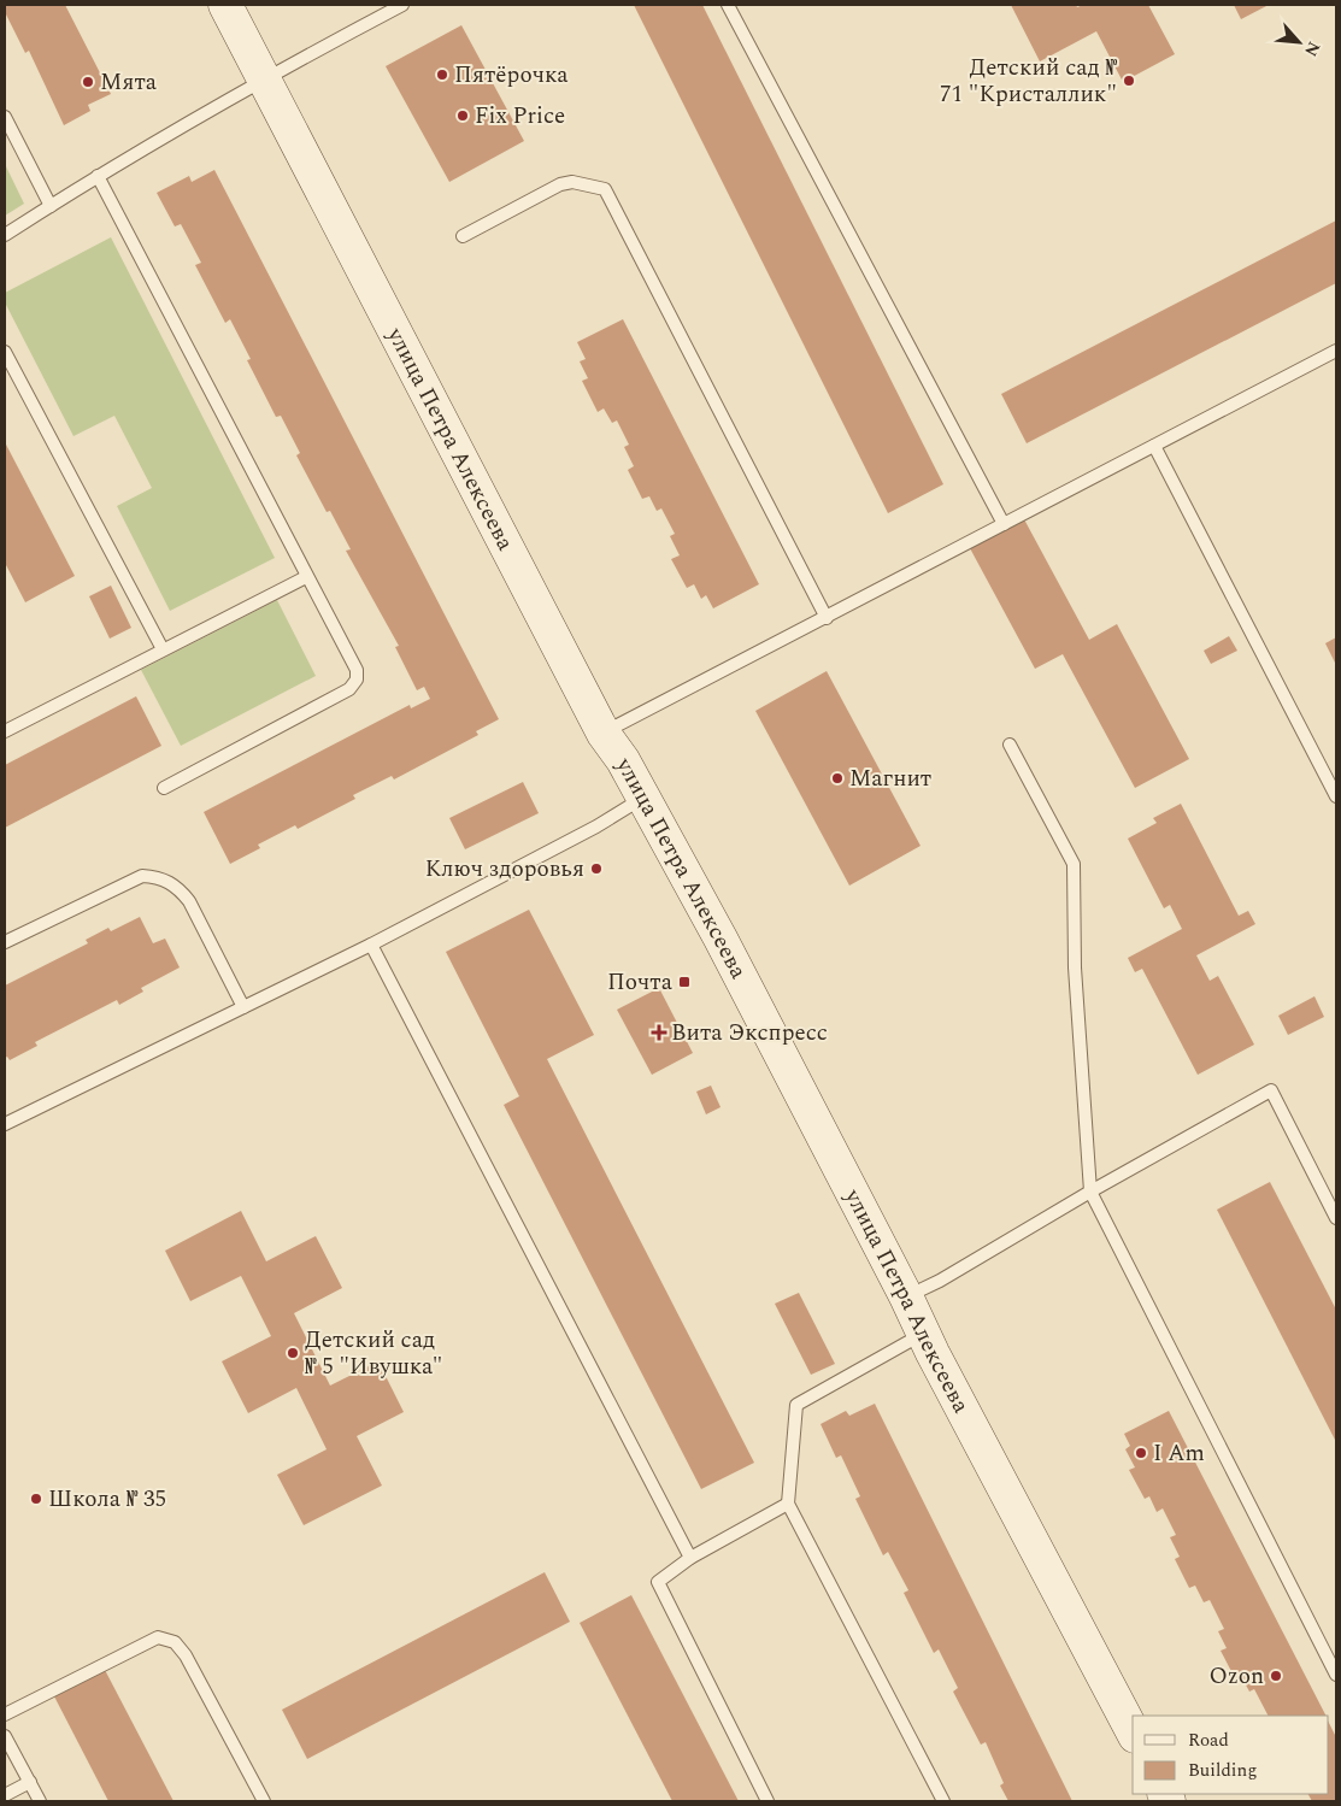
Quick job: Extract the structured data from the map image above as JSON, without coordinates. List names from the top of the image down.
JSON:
{
  "streets": {
    "street": ["улица Петра Алексеева"]
  },
  "places": {
    "other": [
      "Пятёрочка",
      "Детский сад № 71 \"Кристаллик\"",
      "Мята",
      "Fix Price",
      "Магнит",
      "Ключ здоровья",
      "Детский сад № 5 \"Ивушка\"",
      "I Am",
      "Школа № 35",
      "Ozon"
    ],
    "transit": ["Почта"],
    "health": ["Вита Экспресс"]
  },
  "legend": ["Road", "Building"],
  "north": "bottom right"
}
